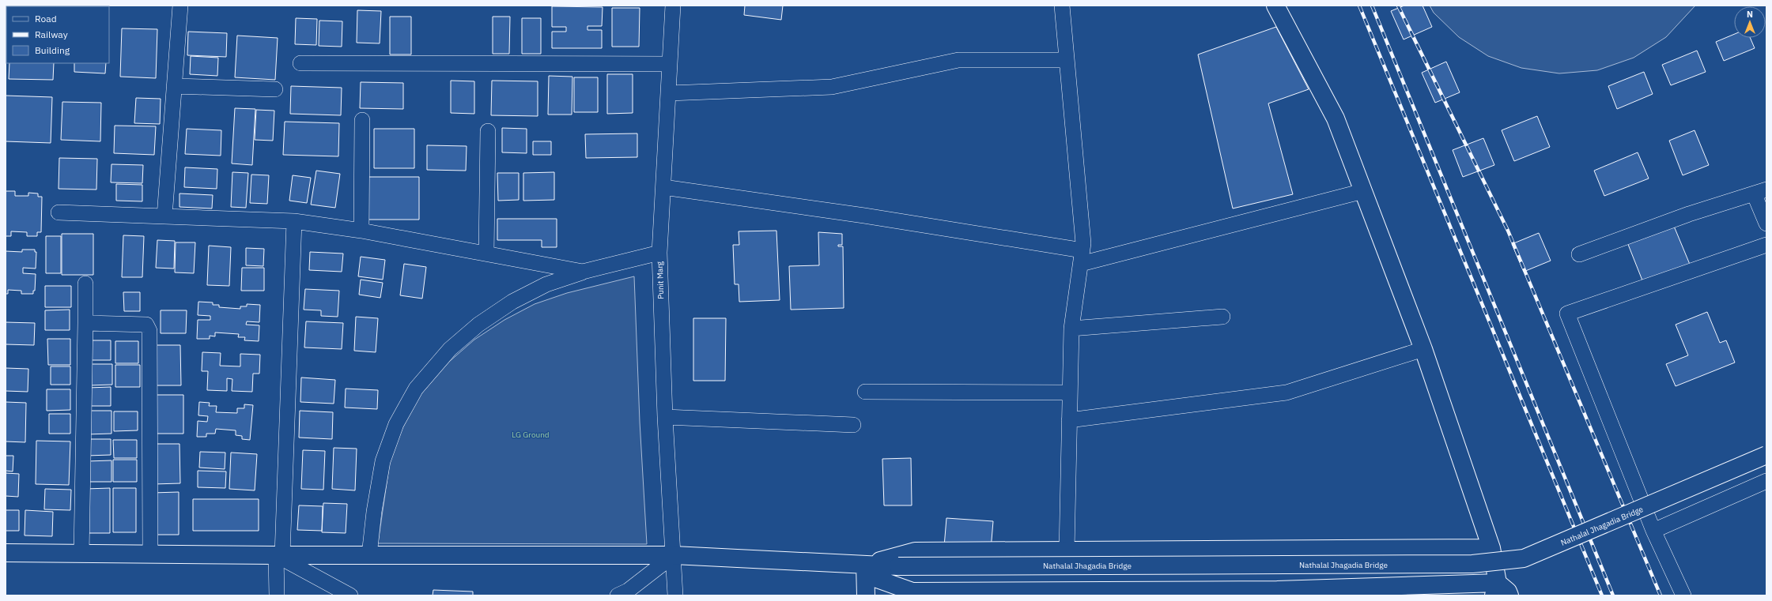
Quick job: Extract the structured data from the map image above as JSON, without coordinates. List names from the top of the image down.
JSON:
{
  "streets": {
    "street": ["Punit Marg", "Nathalal Jhagadia Bridge"]
  },
  "parks": ["LG Ground"],
  "legend": ["Road", "Railway", "Building"],
  "north": "top"
}
